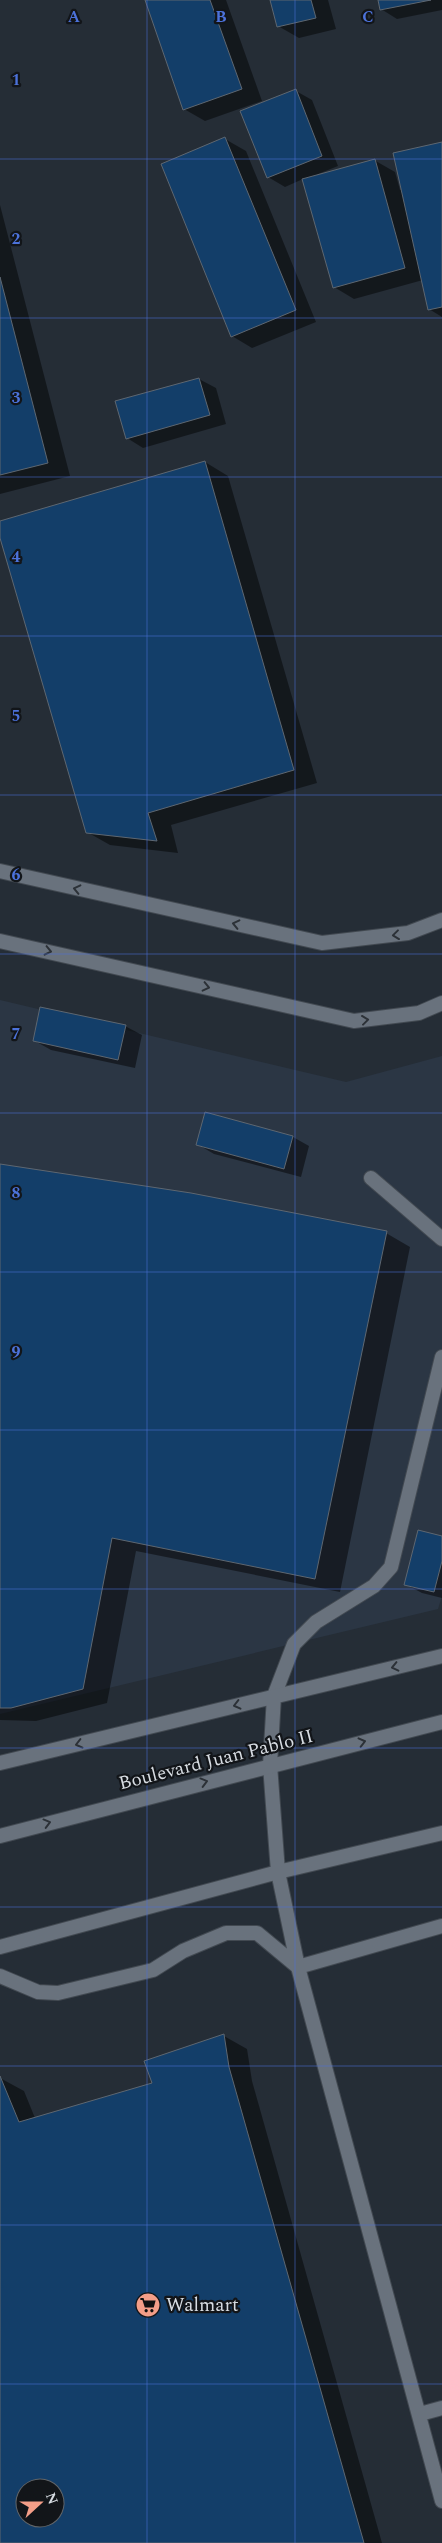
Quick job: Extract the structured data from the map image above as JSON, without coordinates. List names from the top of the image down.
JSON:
{
  "streets": {
    "street": ["Boulevard Juan Pablo II"]
  },
  "places": {
    "supermarket": ["Walmart"]
  },
  "north": "right",
  "grid": {
    "columns": ["A", "B", "C"],
    "rows": [
      "1",
      "2",
      "3",
      "4",
      "5",
      "6",
      "7",
      "8",
      "9"
    ]
  }
}
